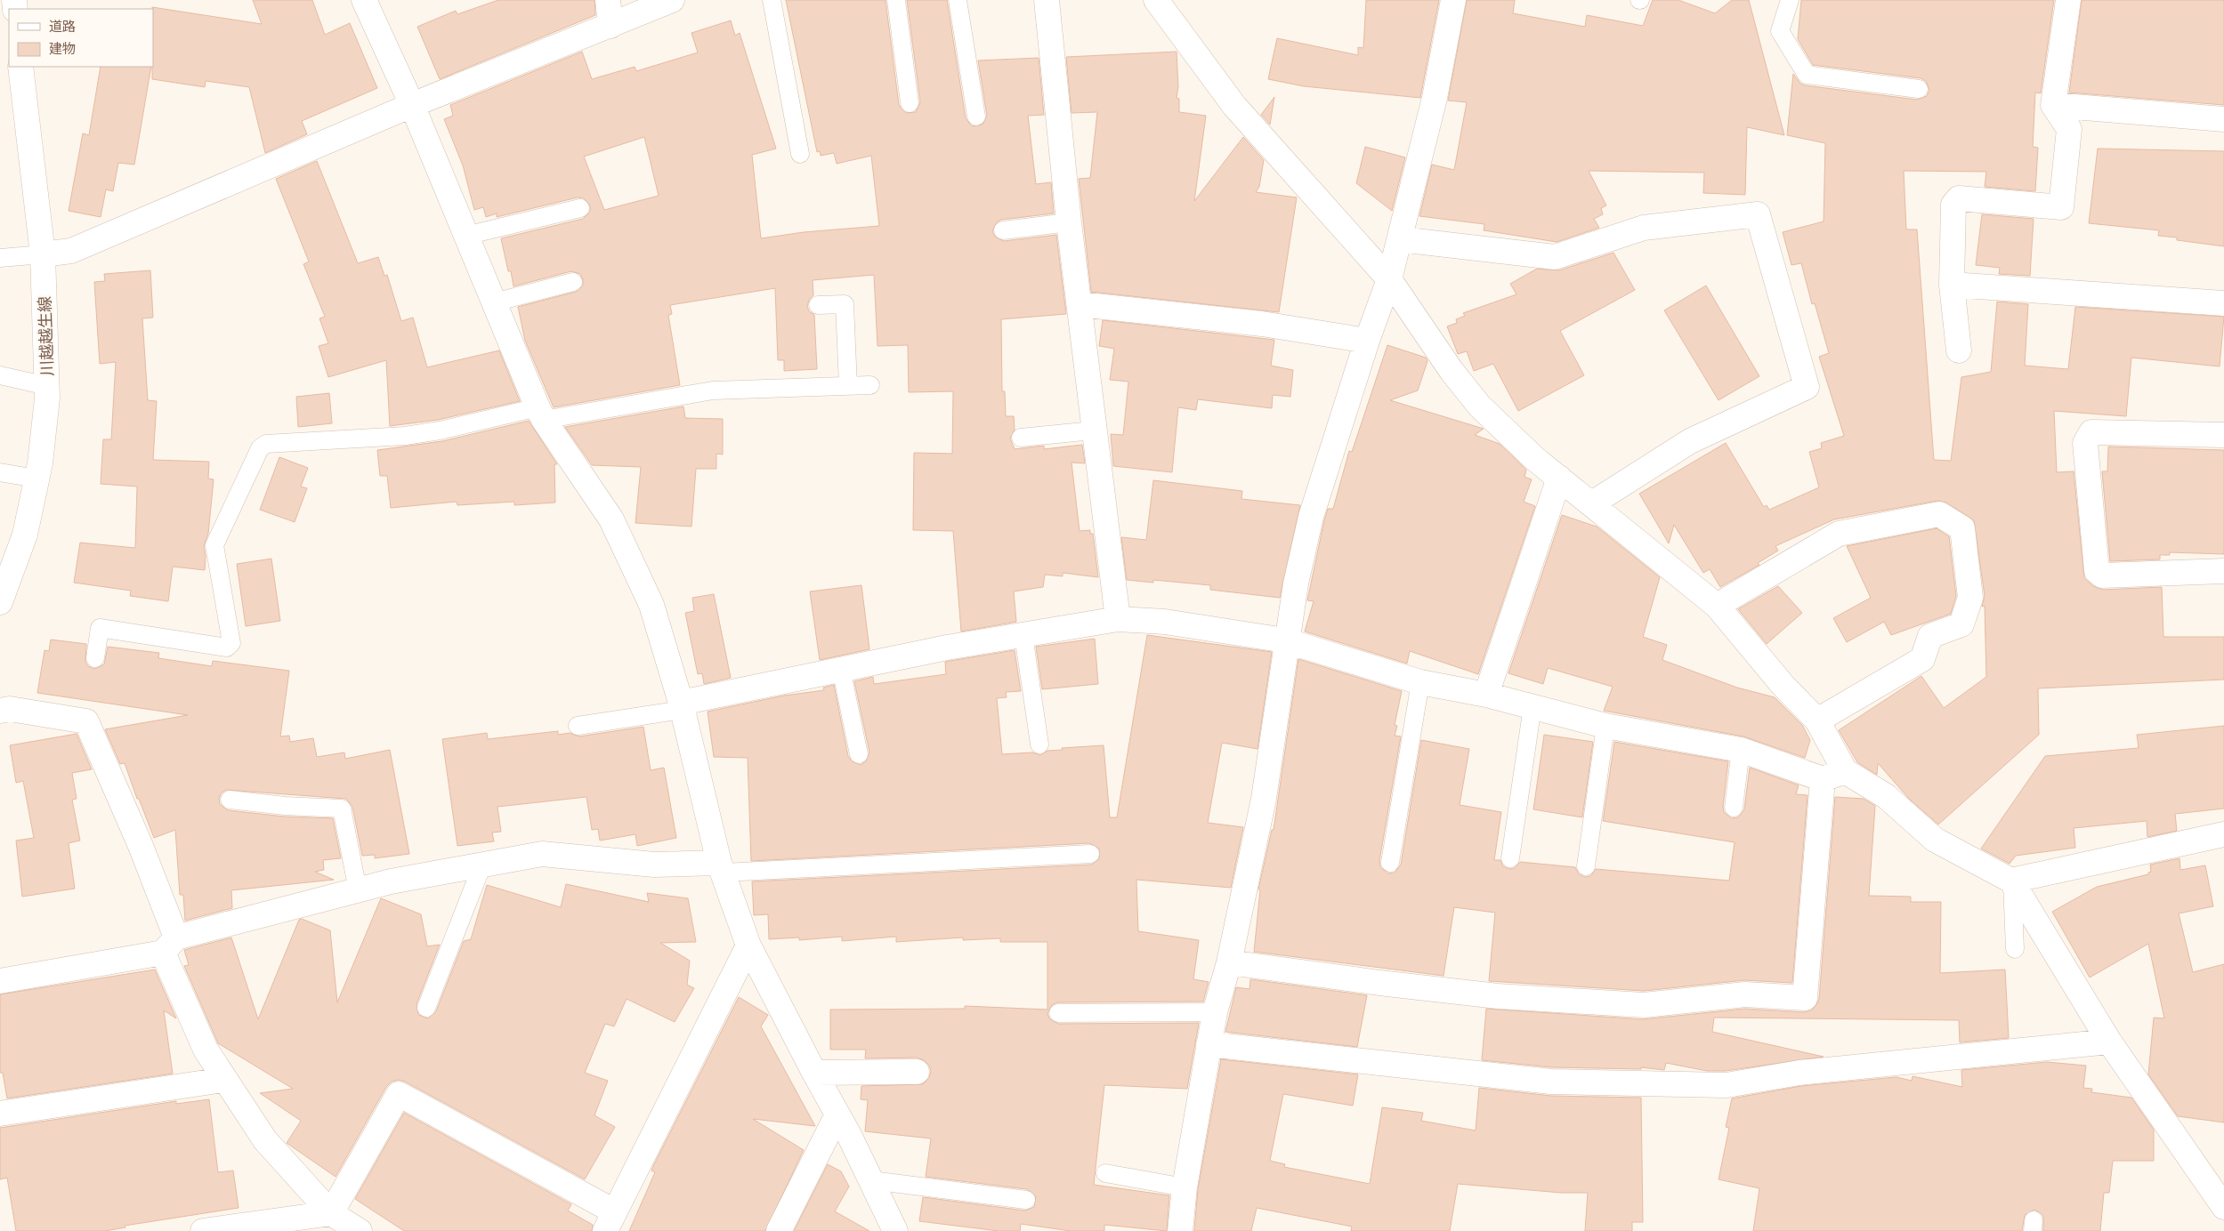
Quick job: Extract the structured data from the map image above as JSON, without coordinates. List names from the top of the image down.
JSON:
{
  "streets": {
    "street": ["川越越生線"]
  },
  "legend": ["道路", "建物"]
}
